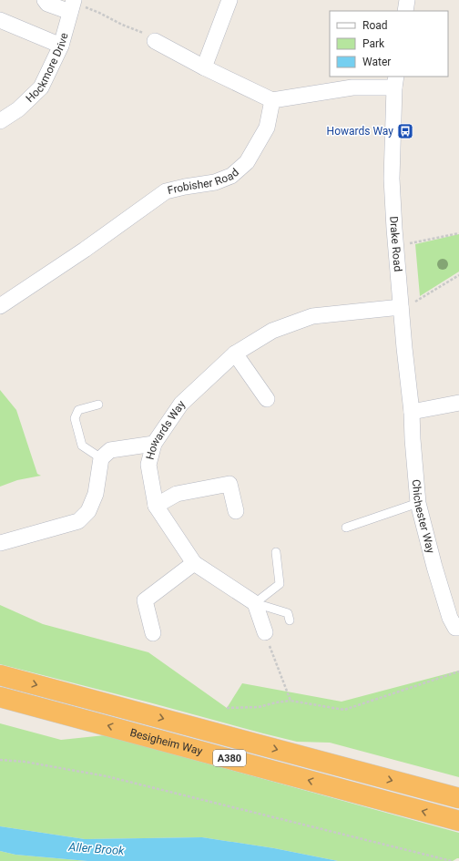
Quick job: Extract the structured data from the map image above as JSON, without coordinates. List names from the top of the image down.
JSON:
{
  "streets": {
    "highway": ["Besigheim Way", "A380"],
    "street": [
      "Hockmore Drive",
      "Frobisher Road",
      "Drake Road",
      "Howards Way",
      "Chichester Way"
    ]
  },
  "crossings": [
    ["Drake Road", "Howards Way"],
    ["Drake Road", "Chichester Way"]
  ],
  "water": ["Aller Brook"],
  "places": {
    "bus stop": ["Howards Way"]
  },
  "legend": ["Road", "Park", "Water"]
}
